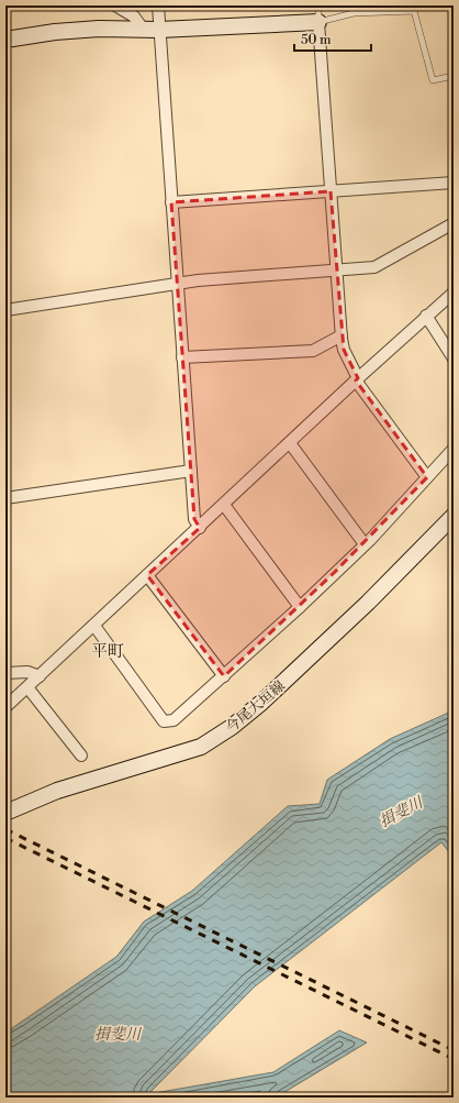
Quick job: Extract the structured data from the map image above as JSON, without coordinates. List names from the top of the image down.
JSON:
{
  "streets": {
    "main road": ["今尾大垣線"]
  },
  "districts": ["平町"],
  "water": ["揖斐川"],
  "scale_bar": "50 m"
}
